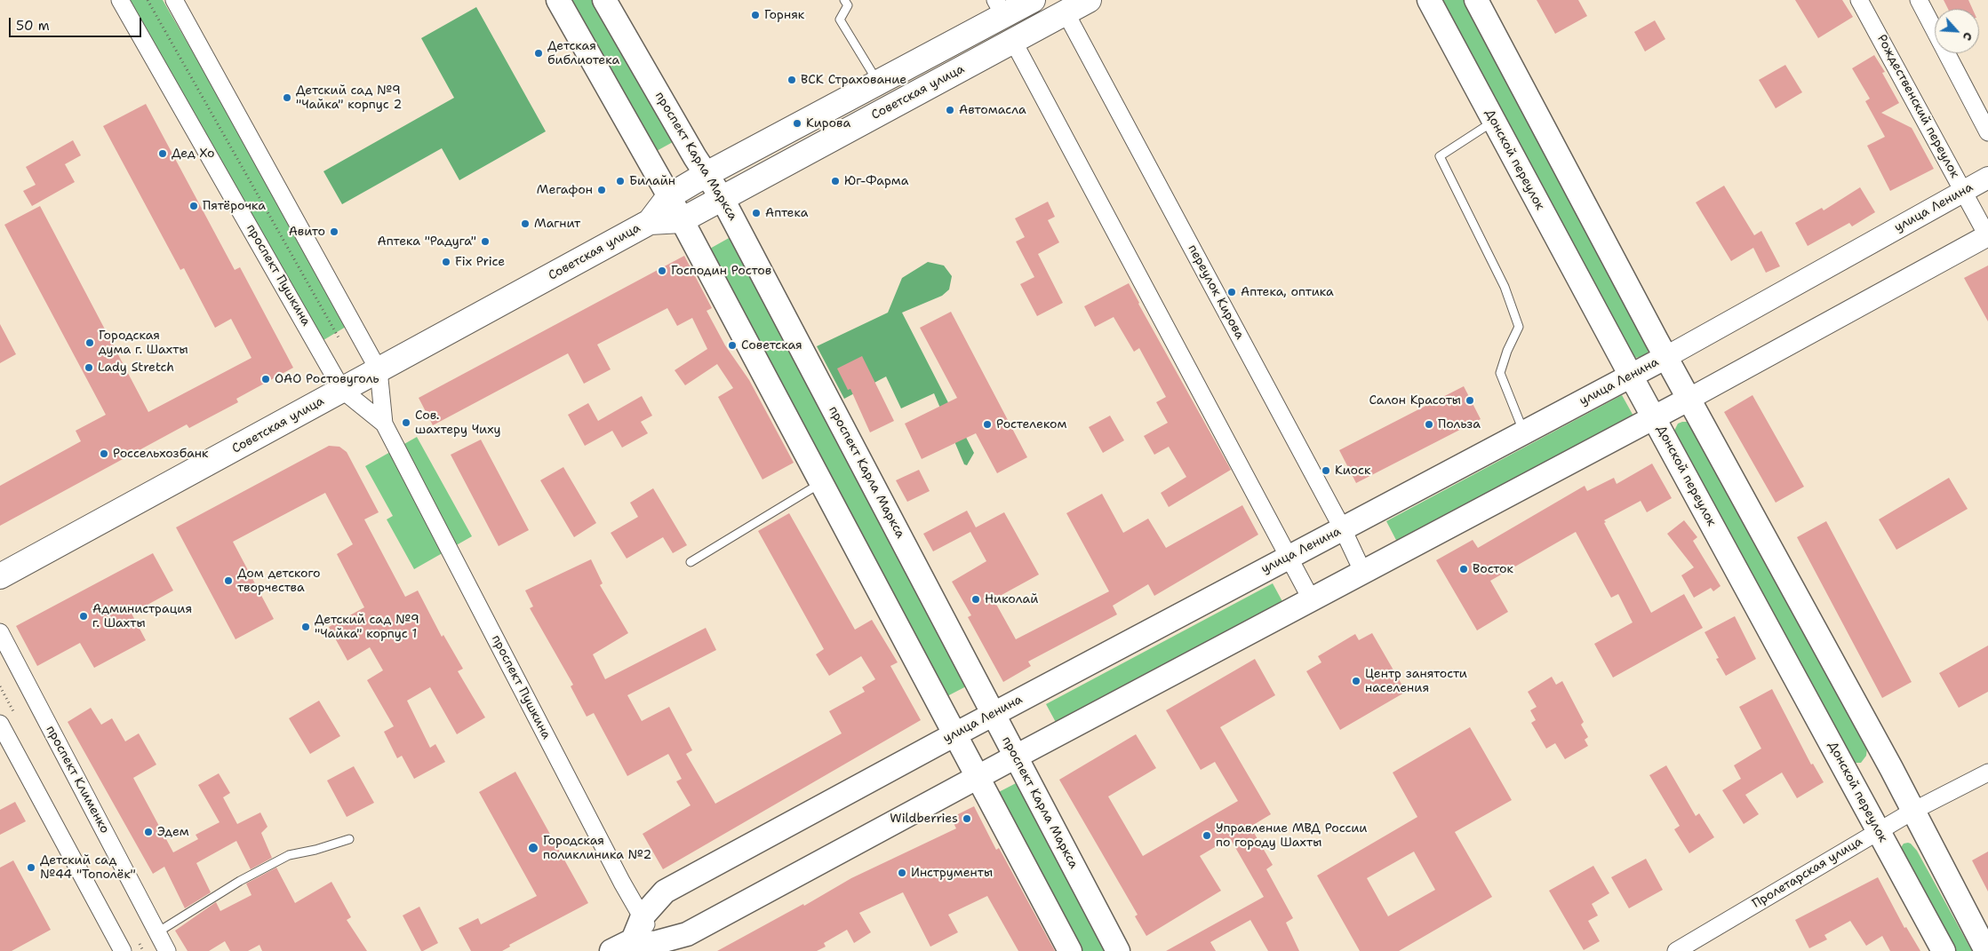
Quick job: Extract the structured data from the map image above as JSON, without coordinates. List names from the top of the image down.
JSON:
{
  "streets": {
    "main road": [
      "Советская улица",
      "проспект Карла Маркса",
      "Донской переулок",
      "улица Ленина"
    ],
    "street": [
      "Рождественский переулок",
      "проспект Пушкина",
      "переулок Кирова",
      "проспект Клименко",
      "Пролетарская улица"
    ]
  },
  "crossings": [
    ["Советская улица", "проспект Карла Маркса"],
    ["Советская улица", "проспект Пушкина"],
    ["Советская улица", "переулок Кирова"],
    ["Рождественский переулок", "улица Ленина"],
    ["проспект Карла Маркса", "улица Ленина"],
    ["Донской переулок", "улица Ленина"],
    ["Донской переулок", "Пролетарская улица"],
    ["улица Ленина", "проспект Пушкина"],
    ["улица Ленина", "переулок Кирова"]
  ],
  "places": [
    "Горняк",
    "Детская библиотека",
    "ВСК Страхование",
    "Детский сад №9 \"Чайка\" корпус 2",
    "Автомасла",
    "Кирова",
    "Дед Хо",
    "Билайн",
    "Юг-Фарма",
    "Мегафон",
    "Пятёрочка",
    "Аптека",
    "Магнит",
    "Авито",
    "Аптека \"Радуга\"",
    "Fix Price",
    "Господин Ростов",
    "Аптека, оптика",
    "Городская дума г. Шахты",
    "Советская",
    "Lady Stretch",
    "ОАО Ростовуголь",
    "Салон Красоты",
    "Сов. шахтеру Чиху",
    "Ростелеком",
    "Польза",
    "Россельхозбанк",
    "Киоск",
    "Восток",
    "Дом детского творчества",
    "Николай",
    "Администрация г. Шахты",
    "Детский сад №9 \"Чайка\" корпус 1",
    "Центр занятости населения",
    "Wildberries",
    "Эдем",
    "Управление МВД России по городу Шахты",
    "Городская поликлиника №2",
    "Детский сад №44 \"Тополёк\"",
    "Инструменты"
  ],
  "scale_bar": "50 m",
  "north": "bottom right"
}
